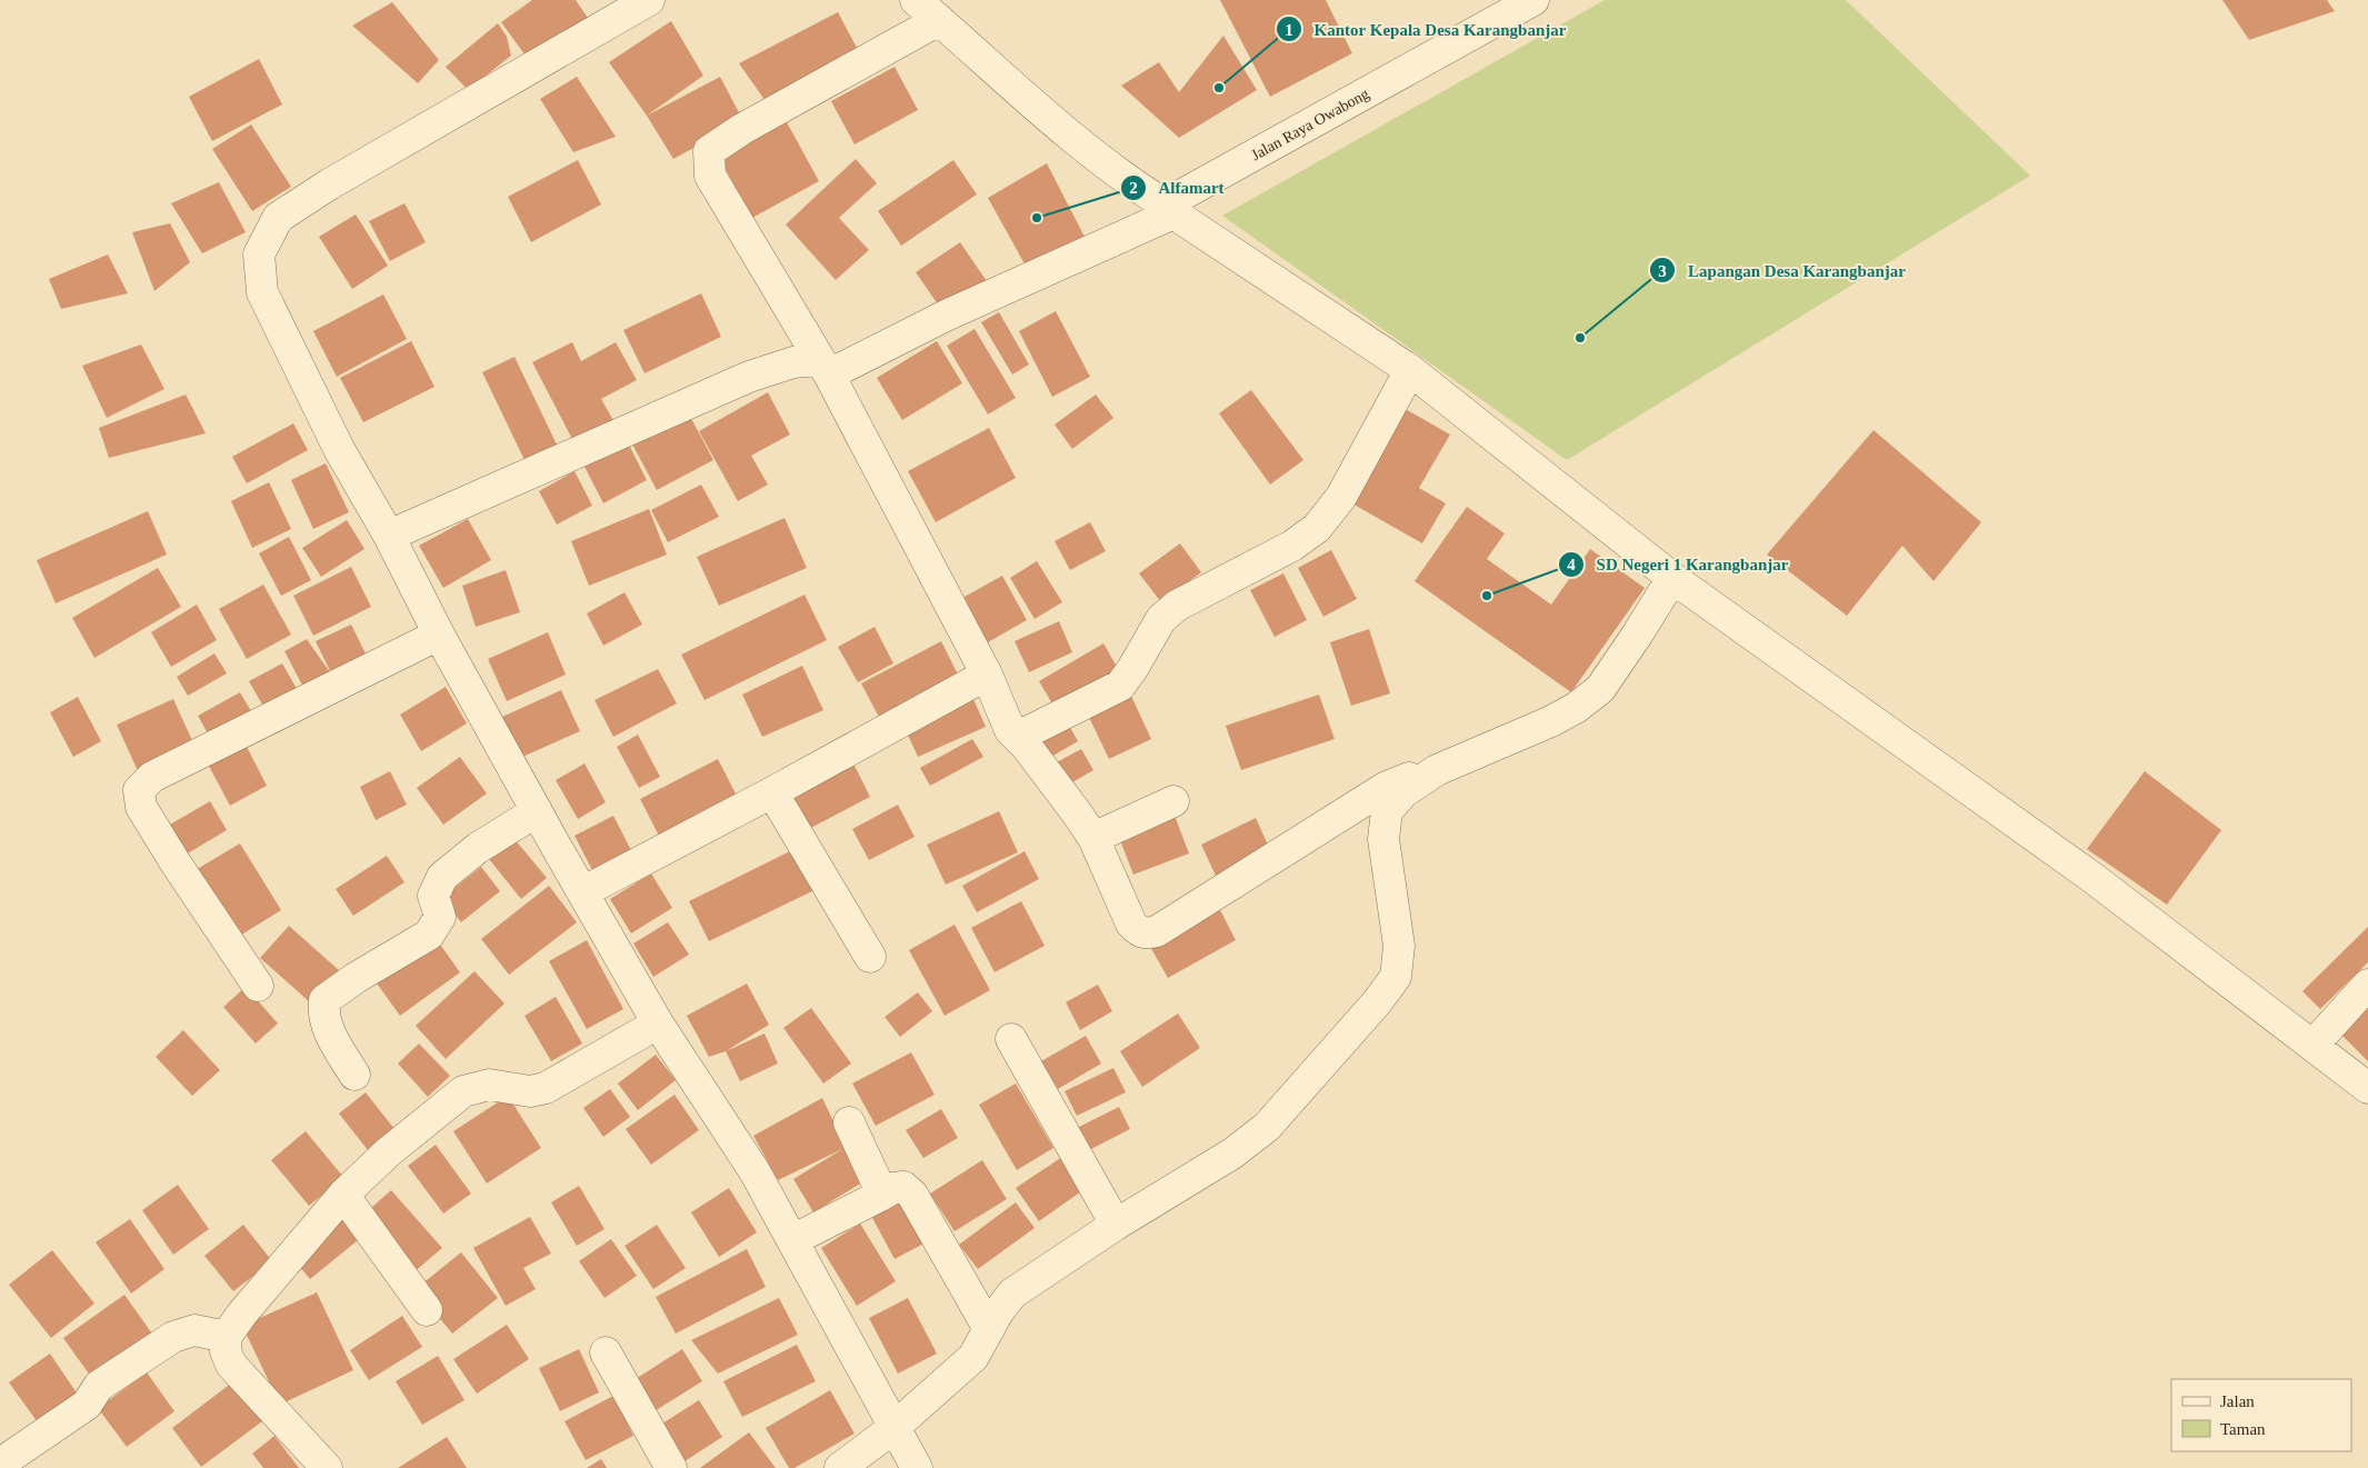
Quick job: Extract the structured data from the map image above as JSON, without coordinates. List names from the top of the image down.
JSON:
{
  "streets": {
    "street": ["Jalan Raya Owabong"]
  },
  "places": [
    "Kantor Kepala Desa Karangbanjar",
    "Alfamart",
    "Lapangan Desa Karangbanjar",
    "SD Negeri 1 Karangbanjar"
  ],
  "legend": ["Jalan", "Taman"]
}
